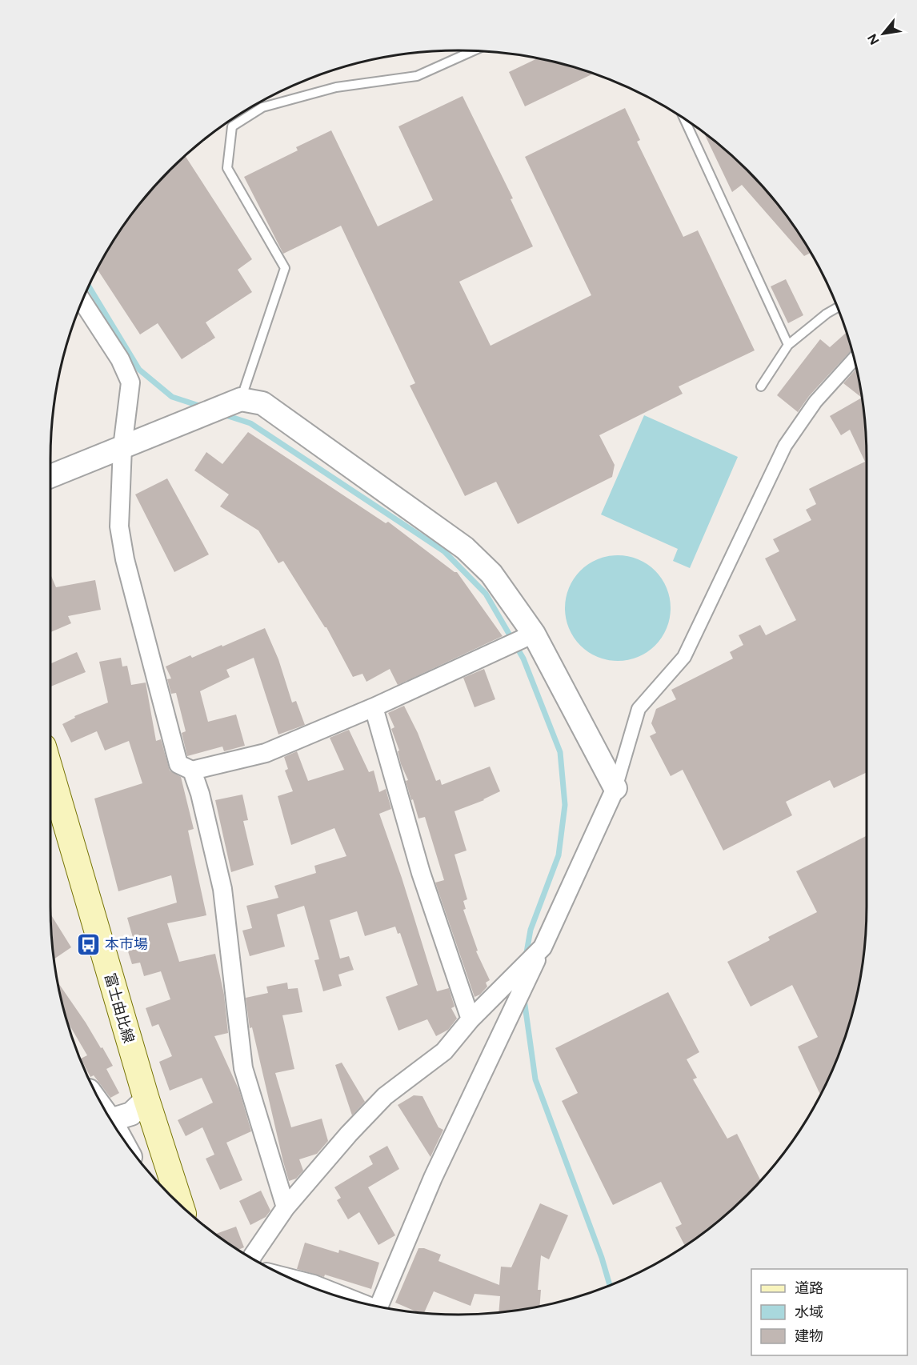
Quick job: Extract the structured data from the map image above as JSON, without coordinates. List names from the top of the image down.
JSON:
{
  "streets": {
    "main road": ["富士由比線"]
  },
  "places": {
    "bus stop": ["本市場"]
  },
  "legend": ["道路", "水域", "建物"],
  "north": "bottom left"
}
